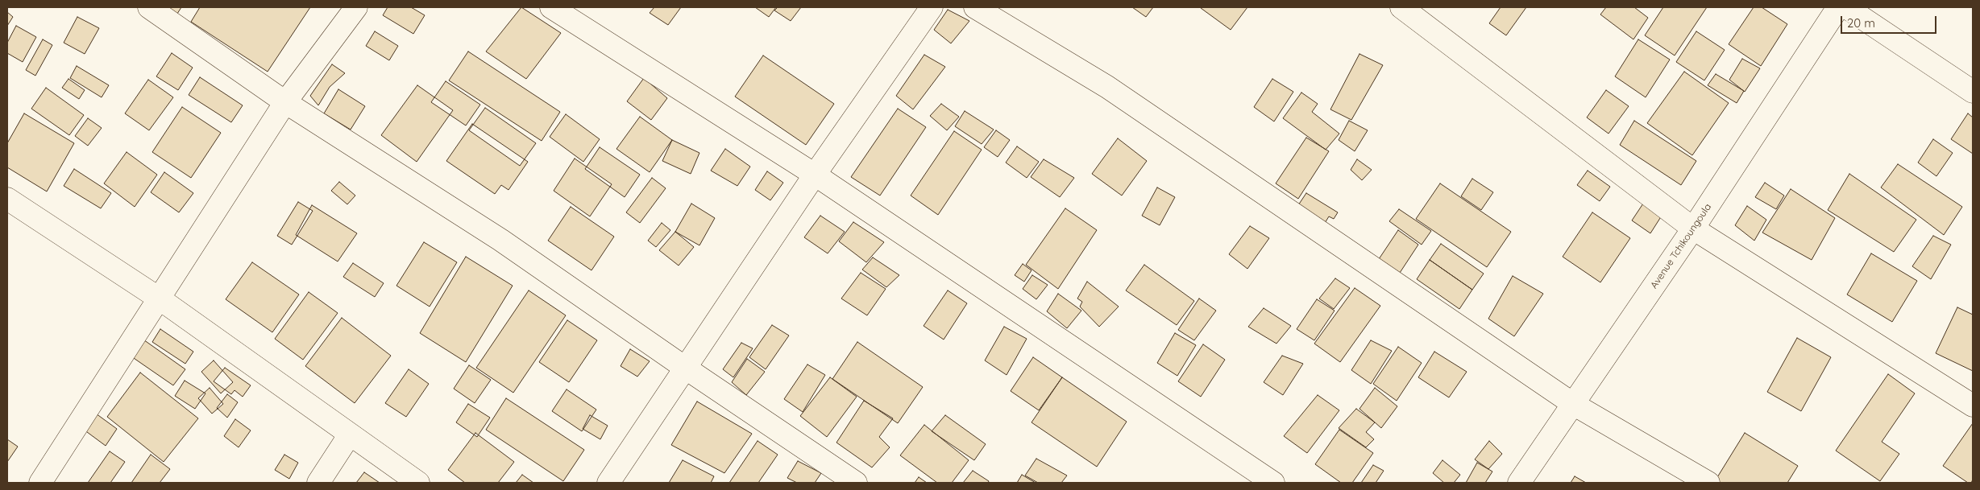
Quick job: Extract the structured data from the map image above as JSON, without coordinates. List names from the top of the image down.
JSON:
{
  "streets": {
    "street": ["Avenue Tchikoungoula"]
  },
  "scale_bar": "20 m"
}
